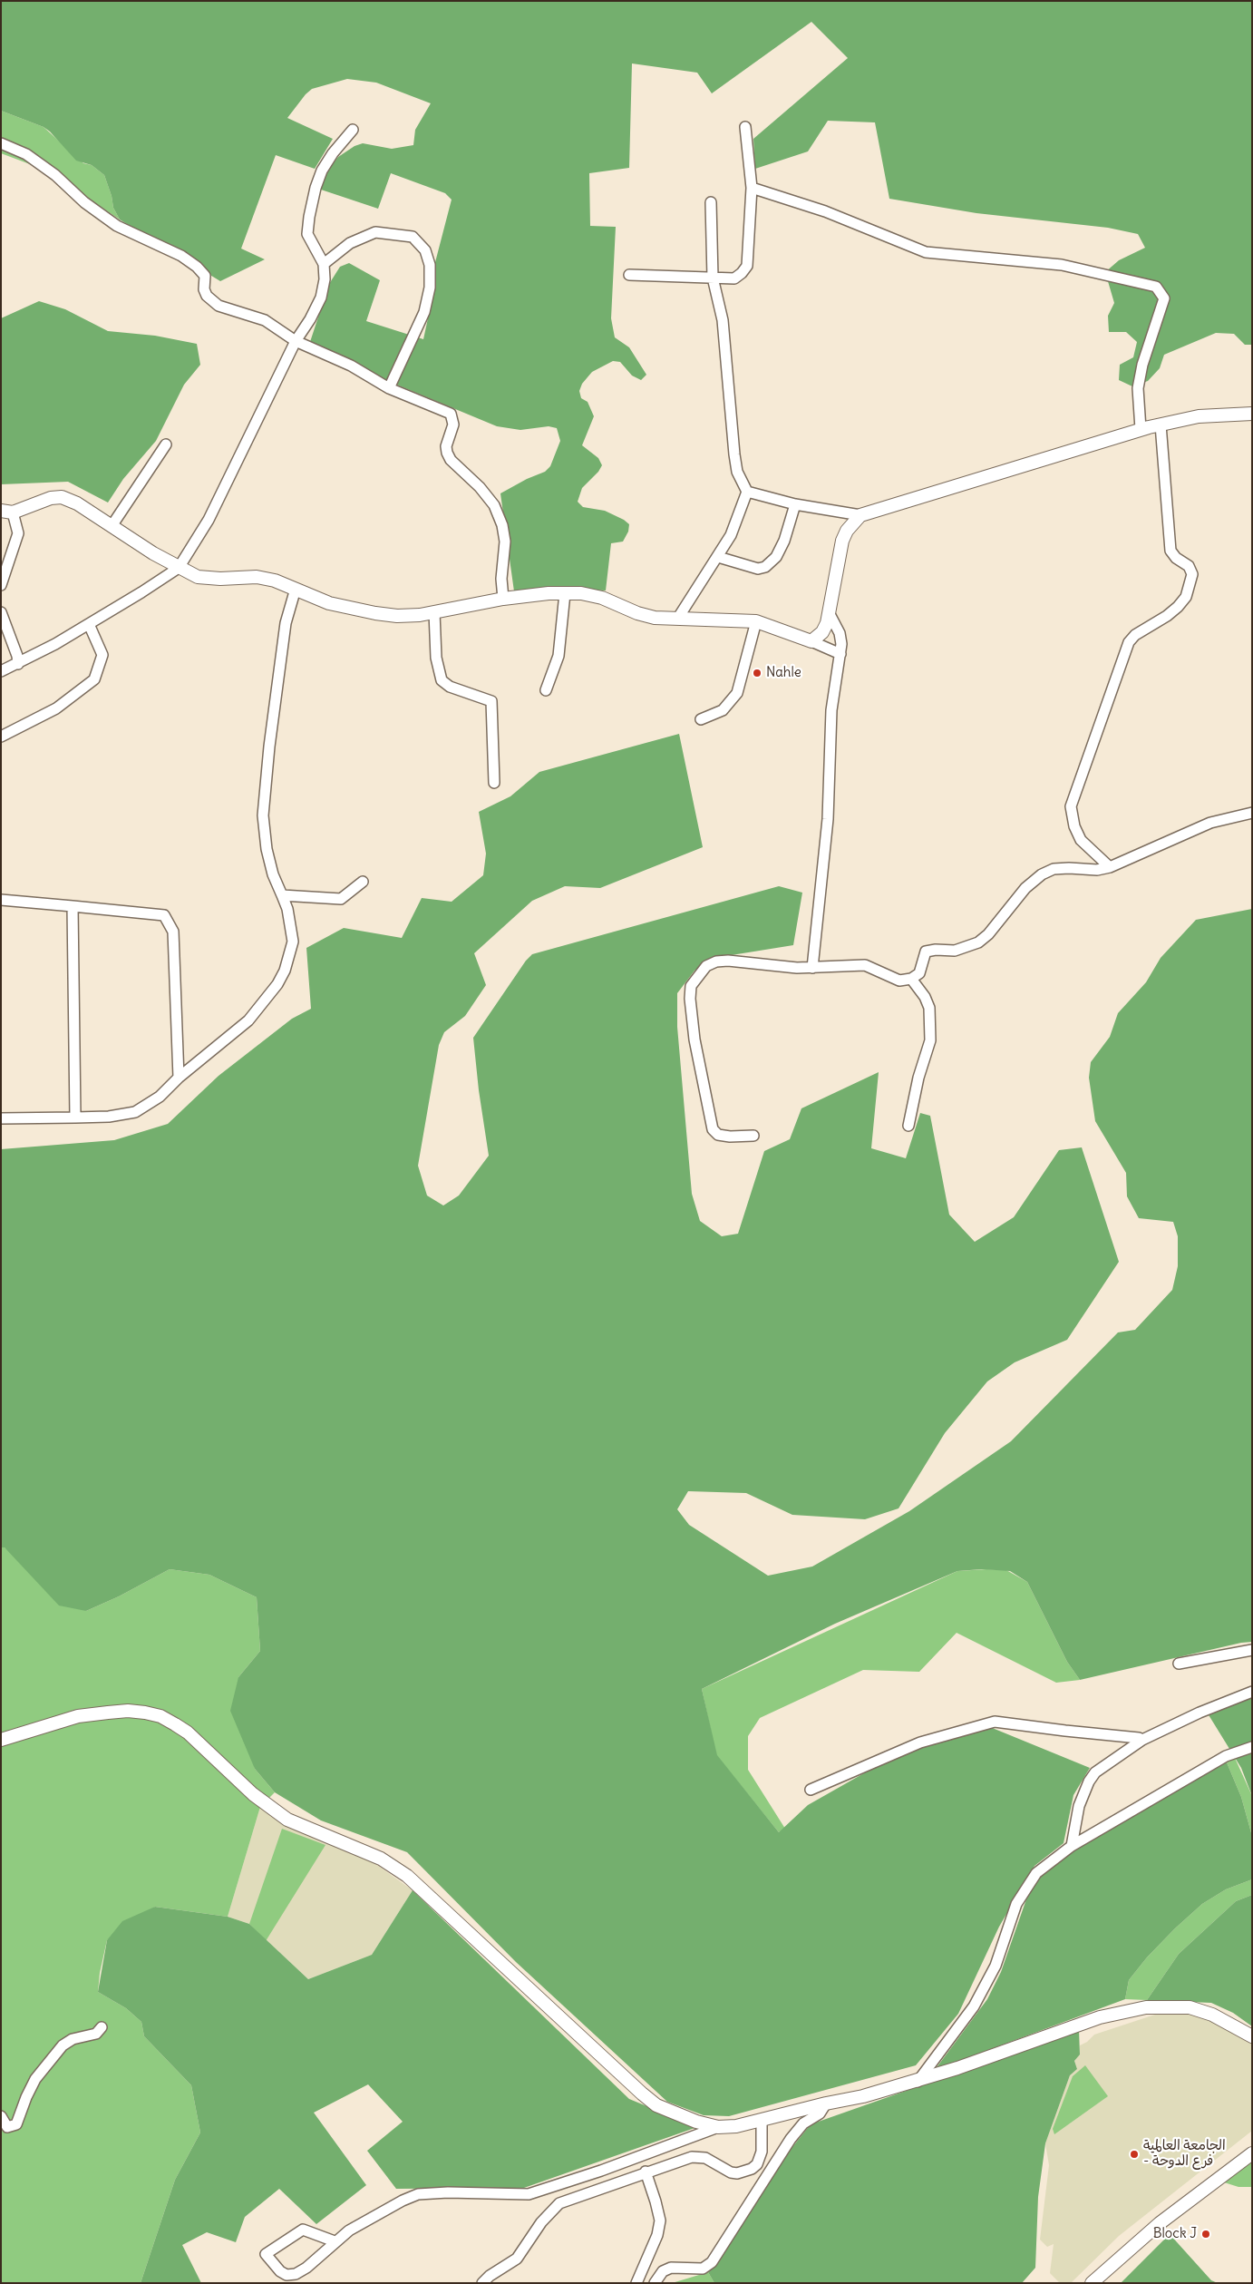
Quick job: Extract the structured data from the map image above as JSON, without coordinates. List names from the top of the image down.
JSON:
{
  "places": ["Nahle", "الجامعة العالمية - فرع الدوحة", "Block J"]
}
